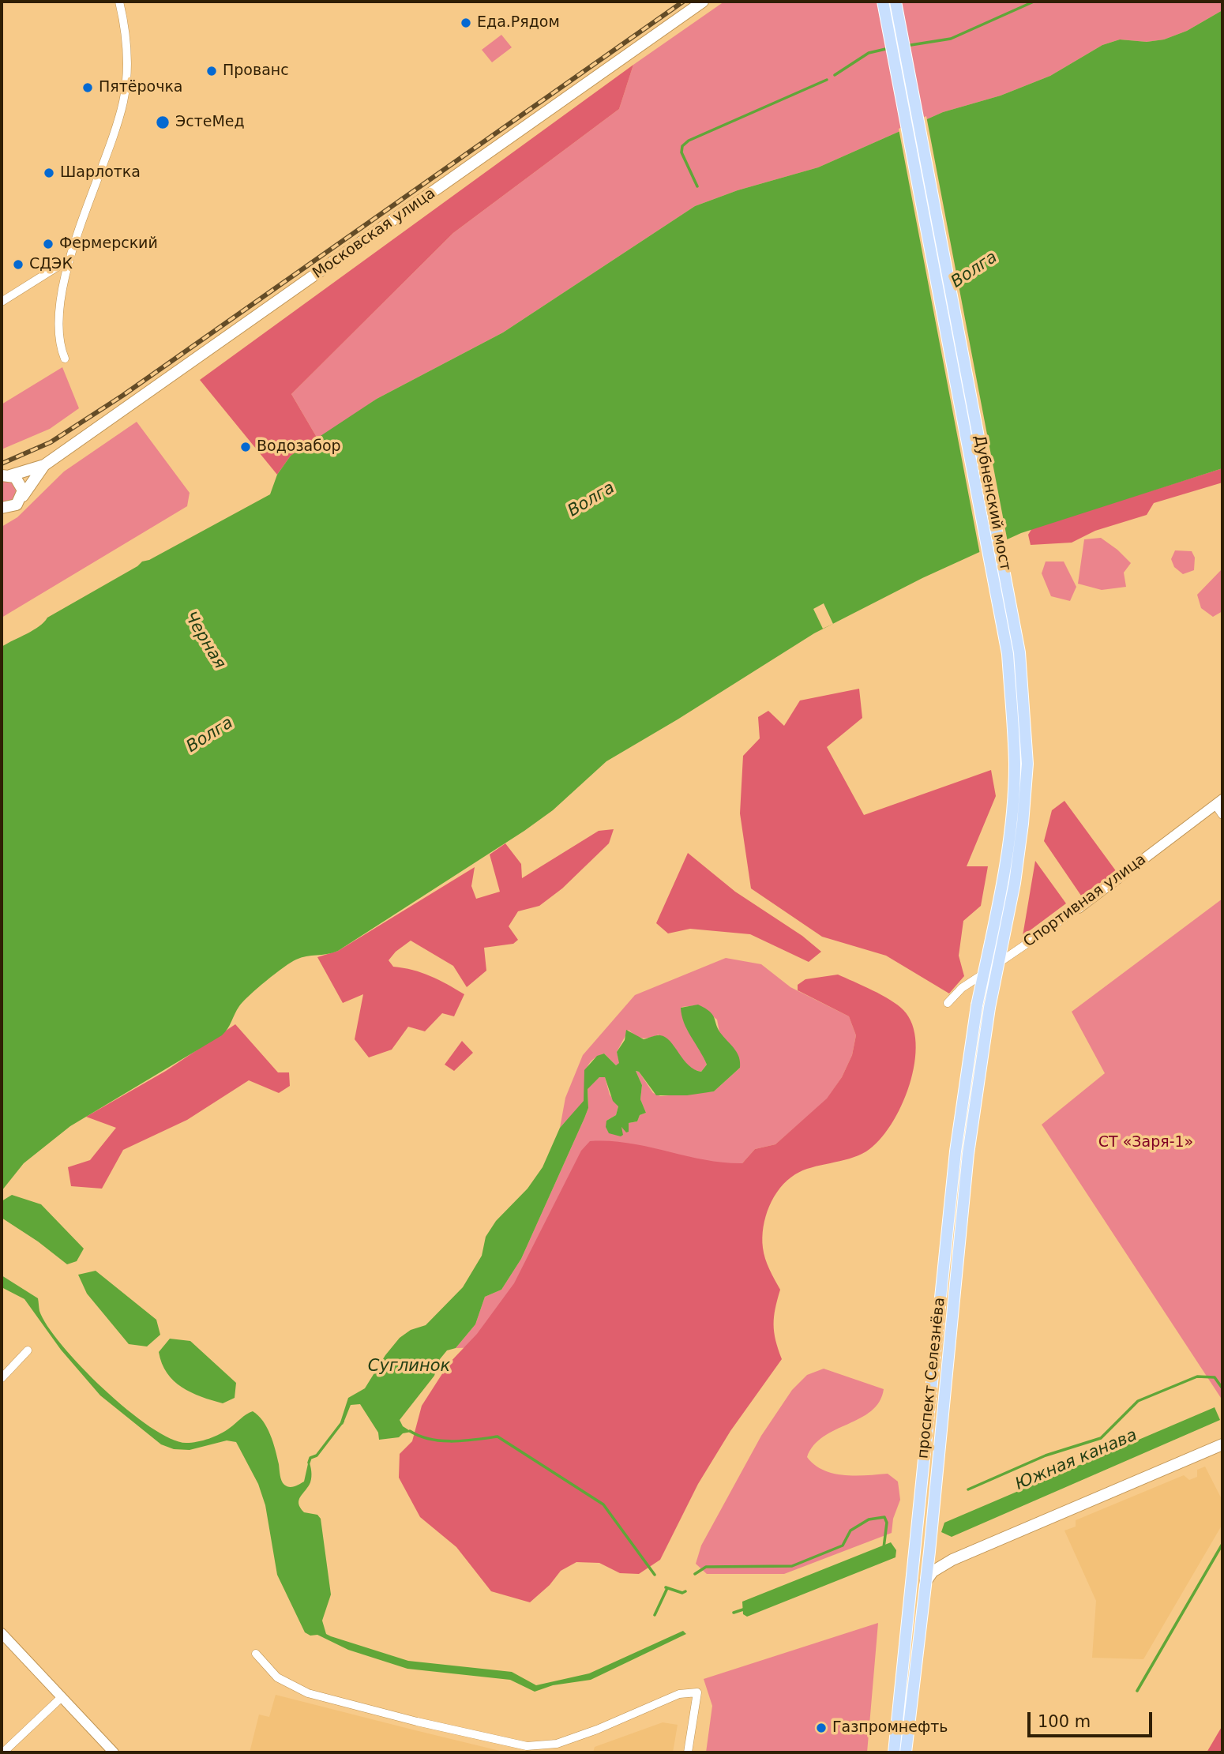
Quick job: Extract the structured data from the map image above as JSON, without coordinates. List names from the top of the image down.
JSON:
{
  "streets": {
    "main road": ["Московская улица", "Дубненский мост", "проспект Селезнёва"],
    "street": ["Спортивная улица"]
  },
  "crossings": [
    ["Дубненский мост", "проспект Селезнёва"]
  ],
  "water": [
    "Волга",
    "Черная",
    "Суглинок",
    "Южная канава"
  ],
  "parks": ["СТ «Заря-1»"],
  "places": [
    "Еда.Рядом",
    "Прованс",
    "Пятёрочка",
    "ЭстеМед",
    "Шарлотка",
    "Фермерский",
    "СДЭК",
    "Водозабор",
    "Газпромнефть"
  ],
  "scale_bar": "100 m"
}
